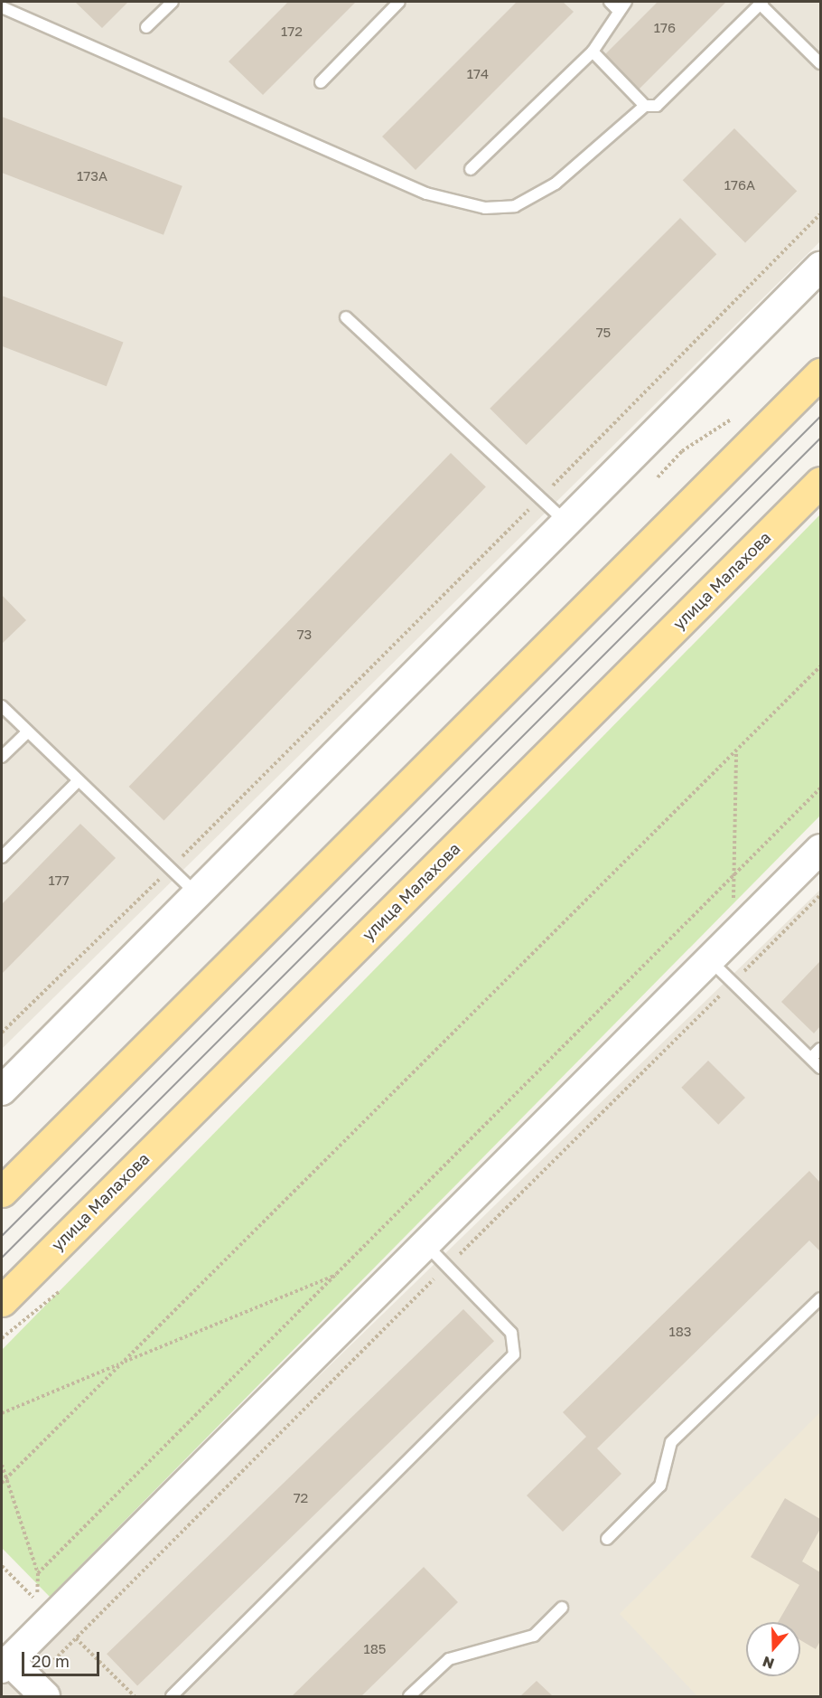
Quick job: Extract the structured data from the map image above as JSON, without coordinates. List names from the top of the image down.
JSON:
{
  "streets": {
    "main road": ["улица Малахова"]
  },
  "house_numbers": [
    "176",
    "172",
    "174",
    "173А",
    "176А",
    "75",
    "73",
    "177",
    "183",
    "72",
    "185"
  ],
  "scale_bar": "20 m",
  "north": "bottom"
}
